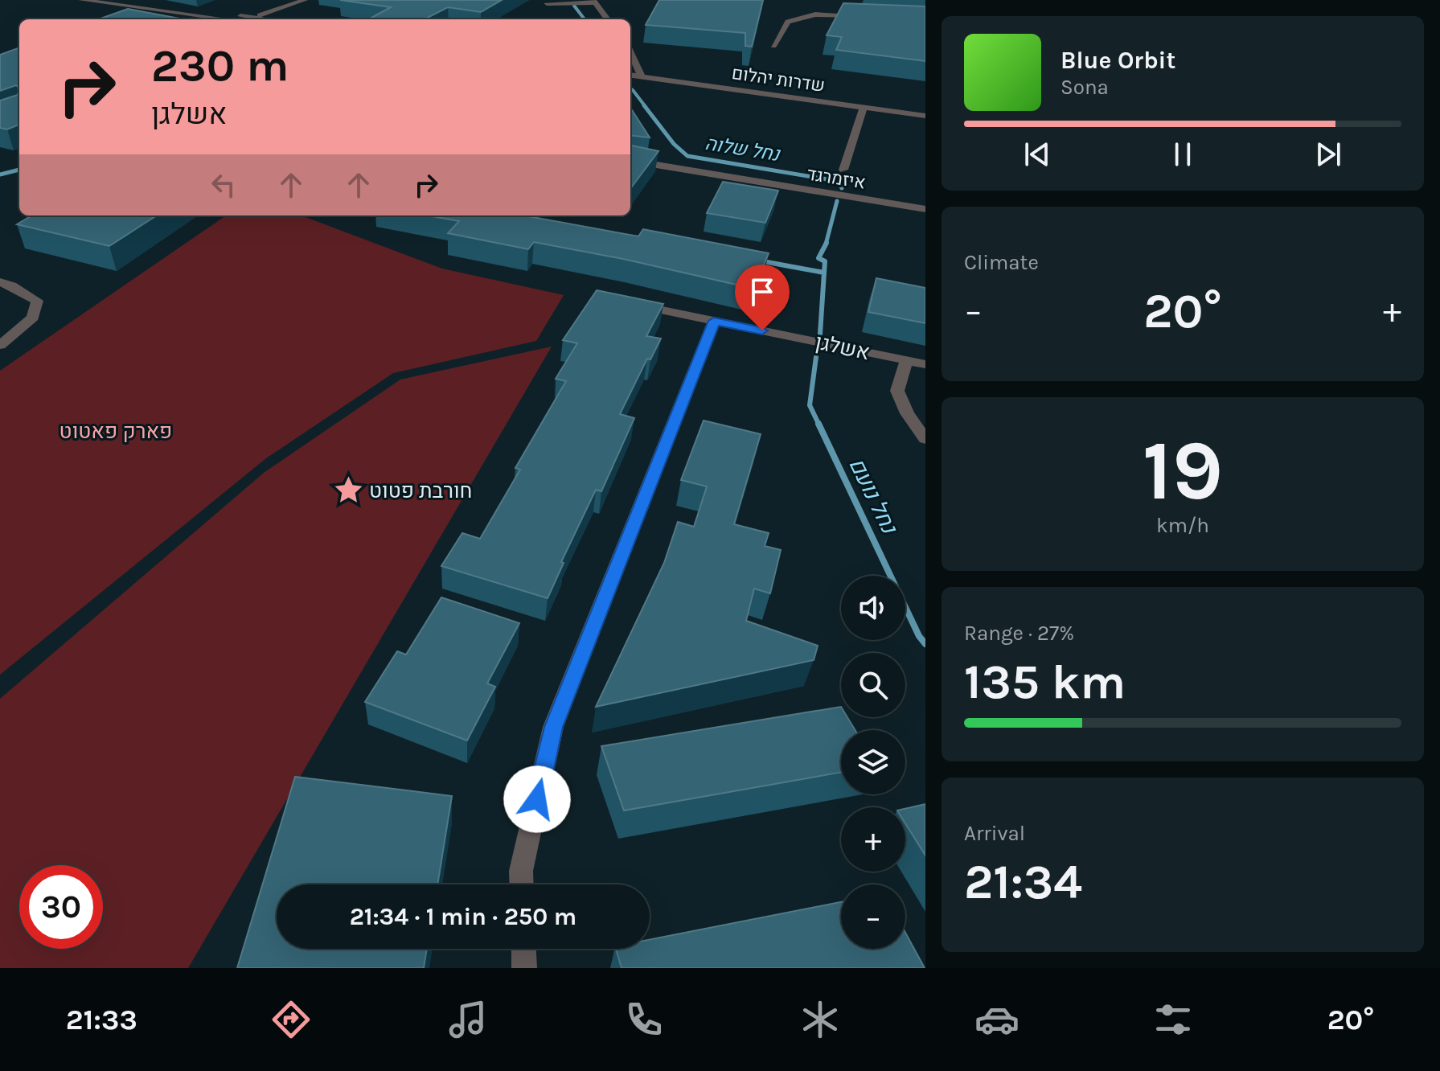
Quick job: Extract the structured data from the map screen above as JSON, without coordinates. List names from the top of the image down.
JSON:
{
  "streets": {
    "street": ["שדרות יהלום", "איזמרגד", "אשלגן"]
  },
  "water": ["נחל שלוה", "נחל נועם"],
  "parks": ["פארק פאטוט"],
  "places": {
    "place": ["חורבת פטוט"]
  },
  "page": {
    "turn": ["230 m", "אשלגן"],
    "song": ["Blue Orbit", "Sona"],
    "tile": [
      "Climate",
      ["19", "km/h"],
      ["Range · 27%", "135 km"],
      ["Arrival", "21:34"]
    ],
    "heat": ["−", "20°", "+"],
    "map_buttons": ["+", "−"],
    "limit": "30",
    "trip": "21:34 · 1 min · 250 m",
    "tabs": ["21:33", "20°"]
  }
}
